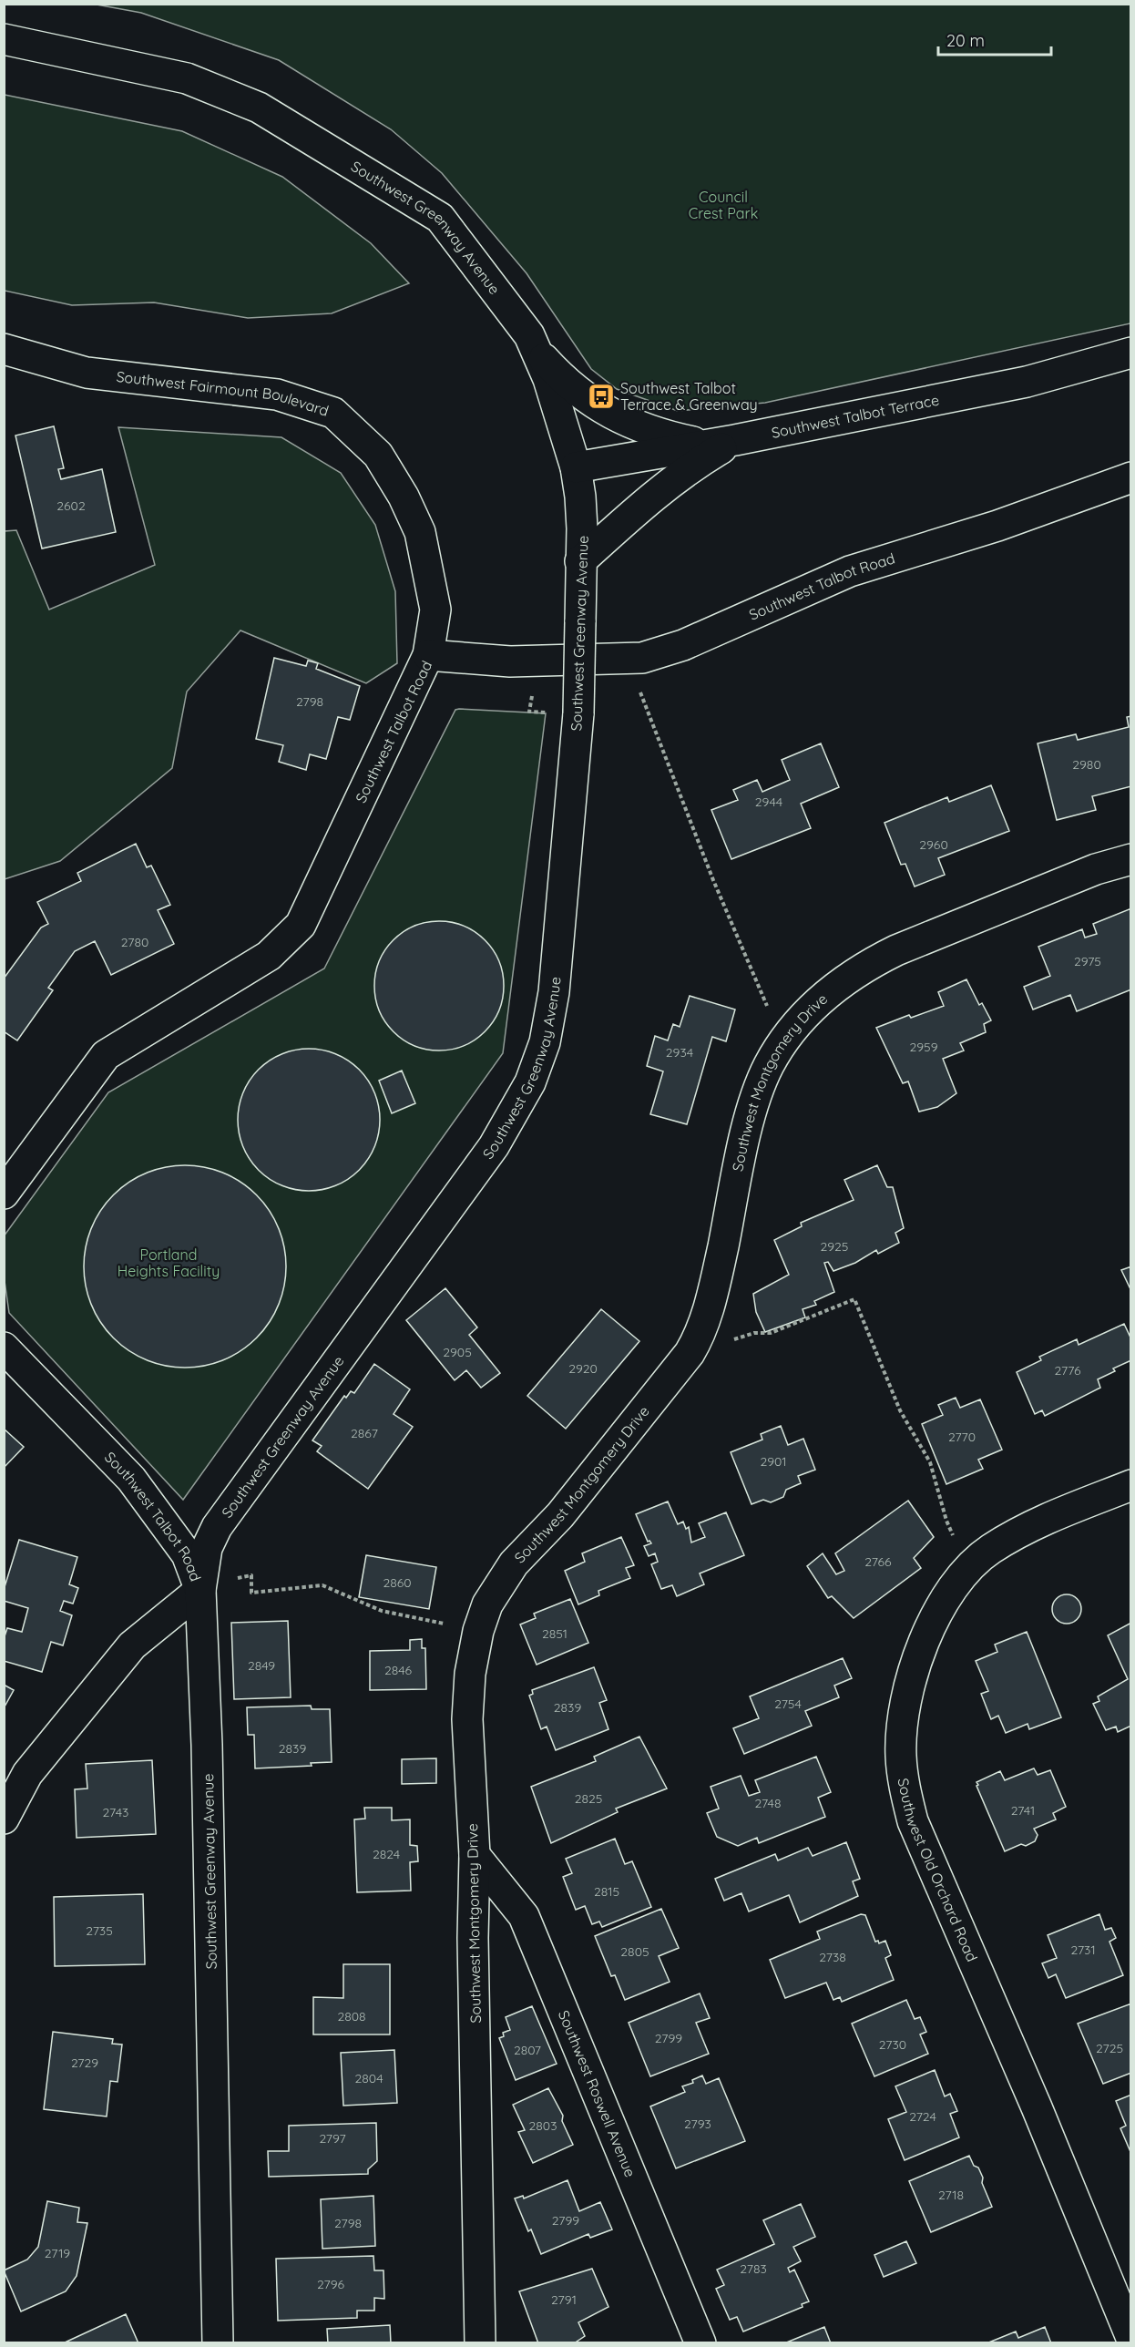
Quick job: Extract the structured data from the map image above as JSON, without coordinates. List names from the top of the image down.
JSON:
{
  "streets": {
    "street": [
      "Southwest Greenway Avenue",
      "Southwest Fairmount Boulevard",
      "Southwest Talbot Terrace",
      "Southwest Talbot Road",
      "Southwest Montgomery Drive",
      "Southwest Old Orchard Road",
      "Southwest Roswell Avenue"
    ]
  },
  "crossings": [
    ["Southwest Greenway Avenue", "Southwest Talbot Terrace"],
    ["Southwest Greenway Avenue", "Southwest Talbot Road"],
    ["Southwest Fairmount Boulevard", "Southwest Talbot Road"],
    ["Southwest Montgomery Drive", "Southwest Roswell Avenue"]
  ],
  "parks": ["Council Crest Park", "Portland Heights Facility"],
  "places": {
    "bus stop": ["Southwest Talbot Terrace & Greenway"]
  },
  "house_numbers": [
    "2602",
    "2798",
    "2980",
    "2944",
    "2960",
    "2780",
    "2975",
    "2959",
    "2934",
    "2925",
    "2905",
    "2920",
    "2776",
    "2867",
    "2770",
    "2901",
    "2766",
    "2860",
    "2851",
    "2849",
    "2846",
    "2754",
    "2839",
    "2839",
    "2825",
    "2748",
    "2741",
    "2743",
    "2824",
    "2815",
    "2735",
    "2731",
    "2805",
    "2738",
    "2808",
    "2799",
    "2730",
    "2725",
    "2807",
    "2729",
    "2804",
    "2724",
    "2793",
    "2803",
    "2797",
    "2718",
    "2799",
    "2798",
    "2719",
    "2783",
    "2796",
    "2791"
  ],
  "scale_bar": "20 m"
}
